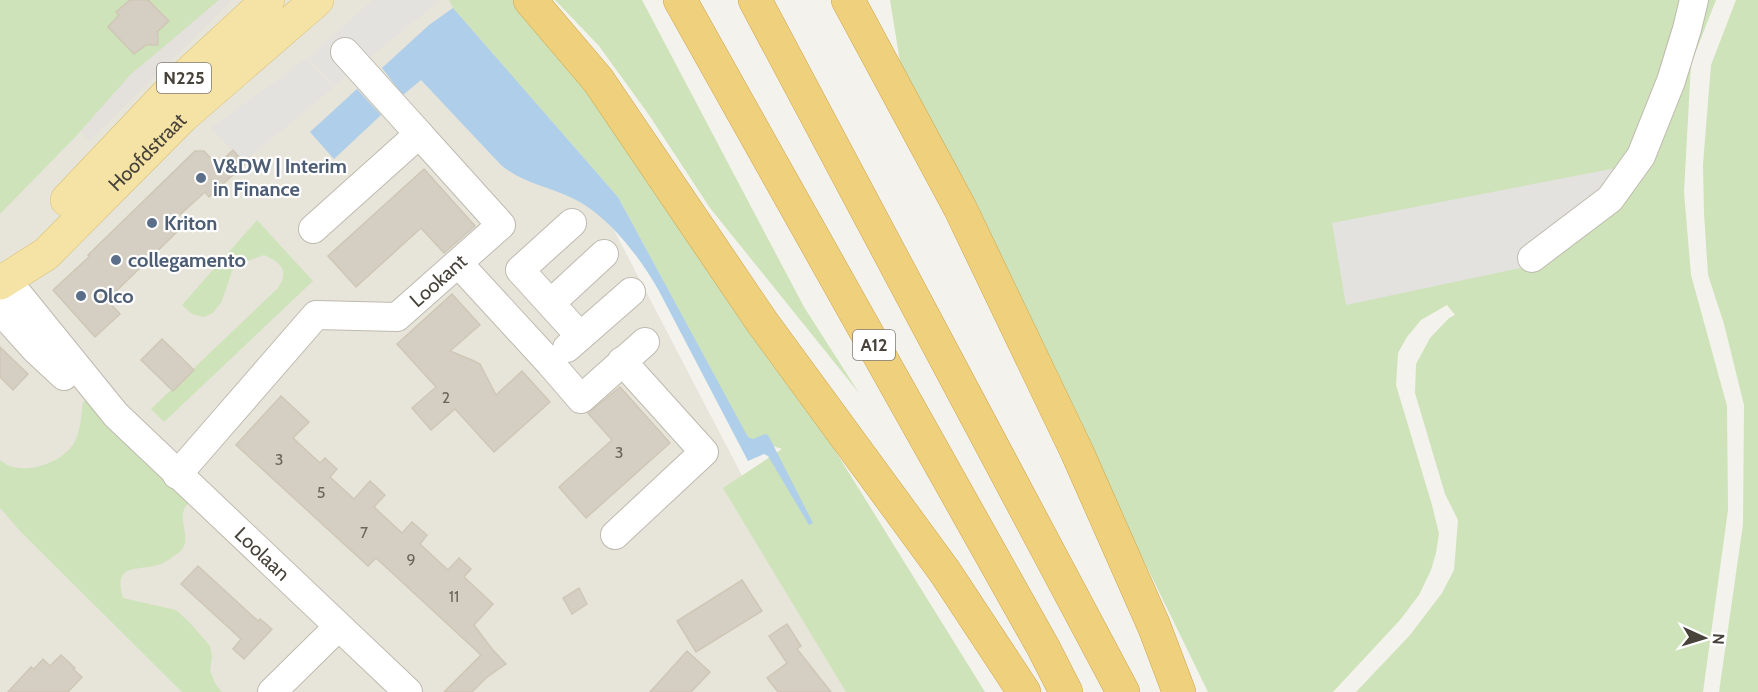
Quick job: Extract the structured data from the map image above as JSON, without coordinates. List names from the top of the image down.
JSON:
{
  "streets": {
    "highway": ["A12"],
    "main road": ["N225", "Hoofdstraat"],
    "street": ["Lookant", "Loolaan"]
  },
  "crossings": [
    ["Hoofdstraat", "Loolaan"],
    ["Lookant", "Loolaan"]
  ],
  "places": [
    "V&DW | Interim in Finance",
    "Kriton",
    "collegamento",
    "Olco"
  ],
  "house_numbers": [
    "2",
    "3",
    "3",
    "5",
    "7",
    "9",
    "11"
  ],
  "north": "right"
}
